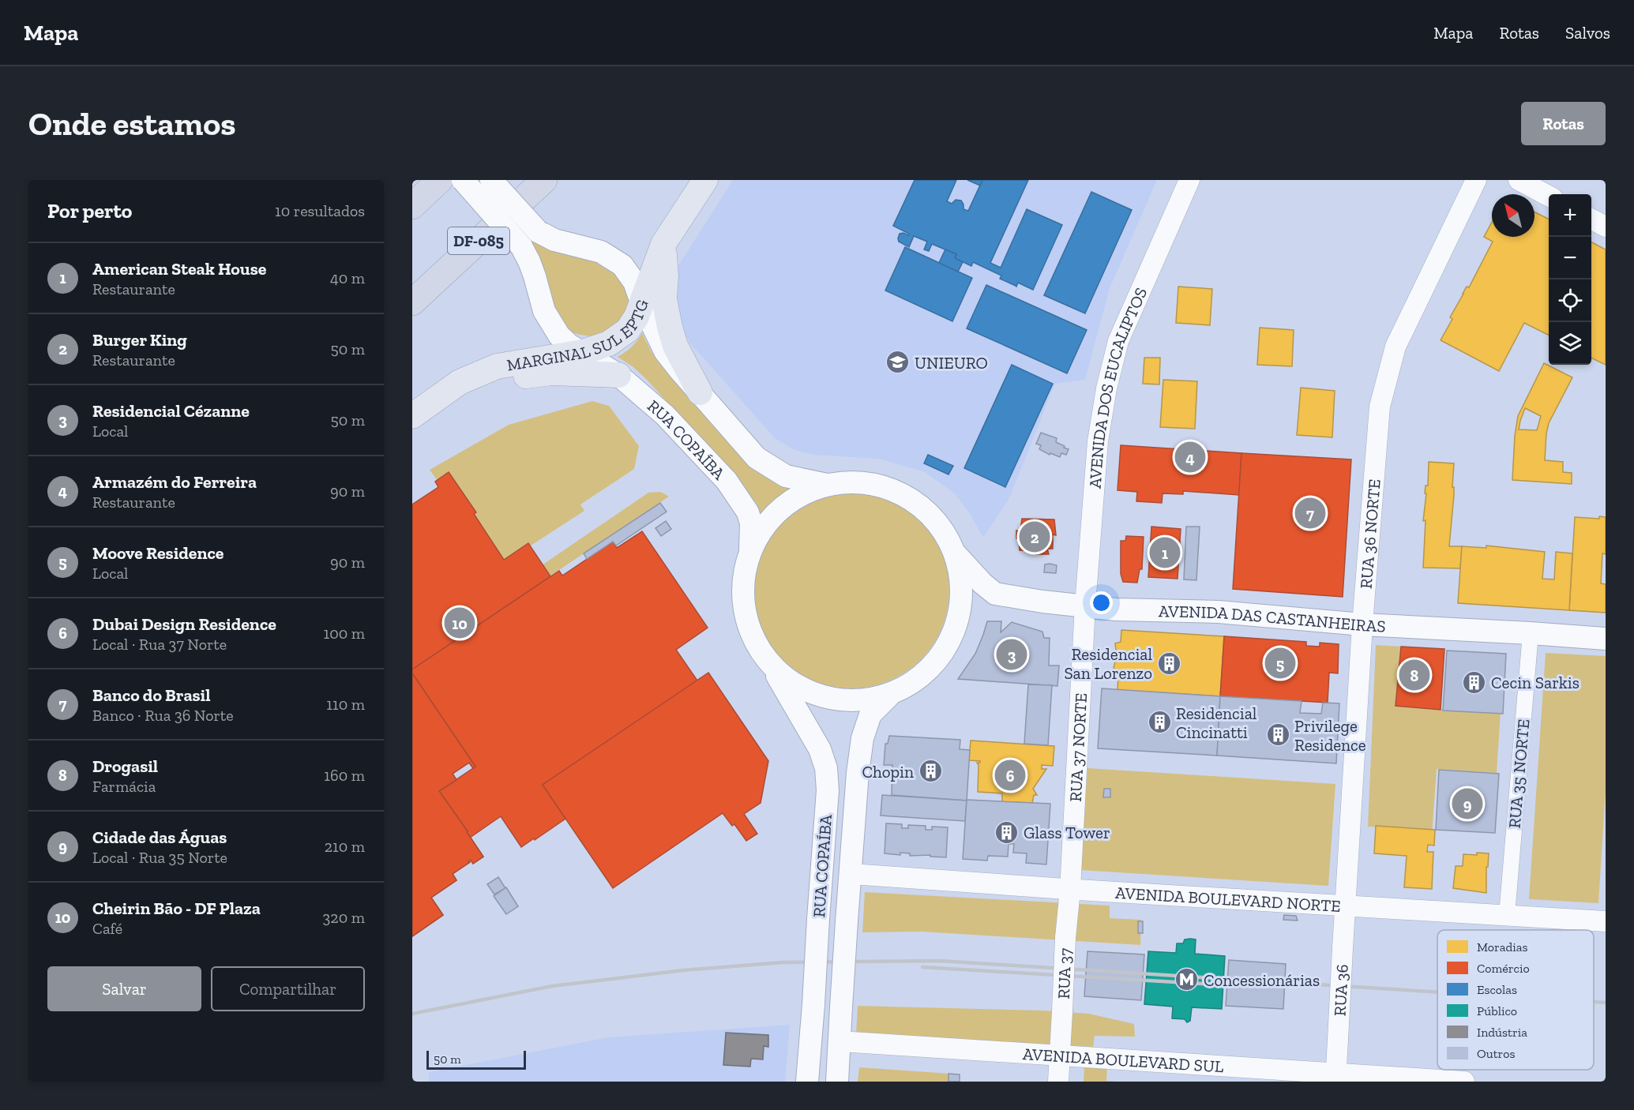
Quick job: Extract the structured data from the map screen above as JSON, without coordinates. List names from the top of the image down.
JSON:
{
  "streets": {
    "highway": ["DF-085"],
    "main road": ["MARGINAL SUL EPTG", "RUA COPAÍBA", "AVENIDA DAS CASTANHEIRAS"],
    "street": [
      "AVENIDA DOS EUCALIPTOS",
      "RUA 36 NORTE",
      "RUA 37 NORTE",
      "RUA 35 NORTE",
      "AVENIDA BOULEVARD NORTE",
      "RUA 37",
      "RUA 36",
      "AVENIDA BOULEVARD SUL"
    ]
  },
  "crossings": [
    ["MARGINAL SUL EPTG", "RUA COPAÍBA"],
    ["AVENIDA DOS EUCALIPTOS", "AVENIDA DAS CASTANHEIRAS"],
    ["AVENIDA DOS EUCALIPTOS", "RUA 37 NORTE"],
    ["RUA COPAÍBA", "AVENIDA BOULEVARD NORTE"],
    ["RUA COPAÍBA", "AVENIDA BOULEVARD SUL"],
    ["RUA 36 NORTE", "AVENIDA DAS CASTANHEIRAS"],
    ["RUA 36 NORTE", "AVENIDA BOULEVARD NORTE"],
    ["RUA 36 NORTE", "RUA 36"],
    ["AVENIDA DAS CASTANHEIRAS", "RUA 37 NORTE"],
    ["AVENIDA DAS CASTANHEIRAS", "RUA 35 NORTE"],
    ["RUA 37 NORTE", "AVENIDA BOULEVARD NORTE"],
    ["RUA 37 NORTE", "RUA 37"],
    ["RUA 35 NORTE", "AVENIDA BOULEVARD NORTE"],
    ["AVENIDA BOULEVARD NORTE", "RUA 37"],
    ["AVENIDA BOULEVARD NORTE", "RUA 36"],
    ["RUA 37", "AVENIDA BOULEVARD SUL"],
    ["RUA 36", "AVENIDA BOULEVARD SUL"]
  ],
  "places": {
    "school or university": ["UNIEURO"],
    "building": [
      "Residencial San Lorenzo",
      "Cecin Sarkis",
      "Residencial Cincinatti",
      "Privilege Residence",
      "Chopin",
      "Glass Tower"
    ],
    "metro station": ["Concessionárias"]
  },
  "legend": [
    "Moradias",
    "Comércio",
    "Escolas",
    "Público",
    "Indústria",
    "Outros"
  ],
  "scale_bar": "50 m",
  "north": "top left",
  "page": {
    "header": "Mapa",
    "nav": ["Mapa", "Rotas", "Salvos"],
    "buttons": [
      "Rotas",
      ["Salvar", "Compartilhar"]
    ],
    "title": "Onde estamos",
    "heading": ["Por perto", "10 resultados"],
    "map_buttons": ["+", "−"],
    "list": [
      {
        "mark": "1",
        "name": "American Steak House",
        "note": "Restaurante",
        "value": "40 m"
      },
      {
        "mark": "2",
        "name": "Burger King",
        "note": "Restaurante",
        "value": "50 m"
      },
      {
        "mark": "3",
        "name": "Residencial Cézanne",
        "note": "Local",
        "value": "50 m"
      },
      {
        "mark": "4",
        "name": "Armazém do Ferreira",
        "note": "Restaurante",
        "value": "90 m"
      },
      {
        "mark": "5",
        "name": "Moove Residence",
        "note": "Local",
        "value": "90 m"
      },
      {
        "mark": "6",
        "name": "Dubai Design Residence",
        "note": "Local · Rua 37 Norte",
        "value": "100 m"
      },
      {
        "mark": "7",
        "name": "Banco do Brasil",
        "note": "Banco · Rua 36 Norte",
        "value": "110 m"
      },
      {
        "mark": "8",
        "name": "Drogasil",
        "note": "Farmácia",
        "value": "160 m"
      },
      {
        "mark": "9",
        "name": "Cidade das Águas",
        "note": "Local · Rua 35 Norte",
        "value": "210 m"
      },
      {
        "mark": "10",
        "name": "Cheirin Bão - DF Plaza",
        "note": "Café",
        "value": "320 m"
      }
    ],
    "pins": [
      "4",
      "7",
      "2",
      "1",
      "10",
      "3",
      "5",
      "8",
      "6",
      "9"
    ],
    "scale": "50 m"
  }
}
